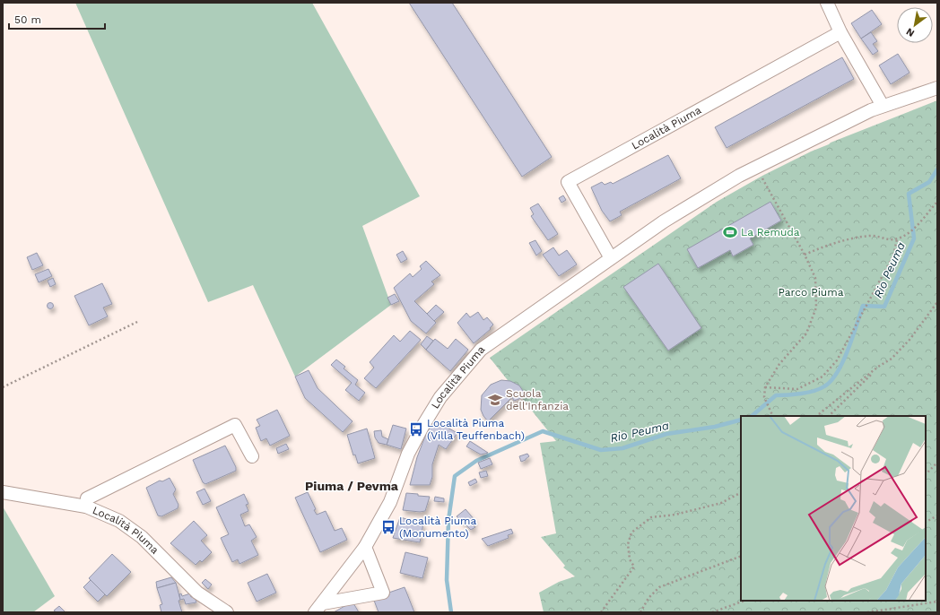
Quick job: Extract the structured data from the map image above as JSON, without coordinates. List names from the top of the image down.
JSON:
{
  "streets": {
    "street": ["Località Piuma"]
  },
  "districts": ["Piuma / Pevma"],
  "water": ["Rio Peuma"],
  "parks": ["Parco Piuma"],
  "places": {
    "sports": ["La Remuda"],
    "school or university": ["Scuola dell'Infanzia"],
    "bus stop": ["Località Piuma (Villa Teuffenbach)", "Località Piuma (Monumento)"]
  },
  "scale_bar": "50 m",
  "north": "bottom left"
}
